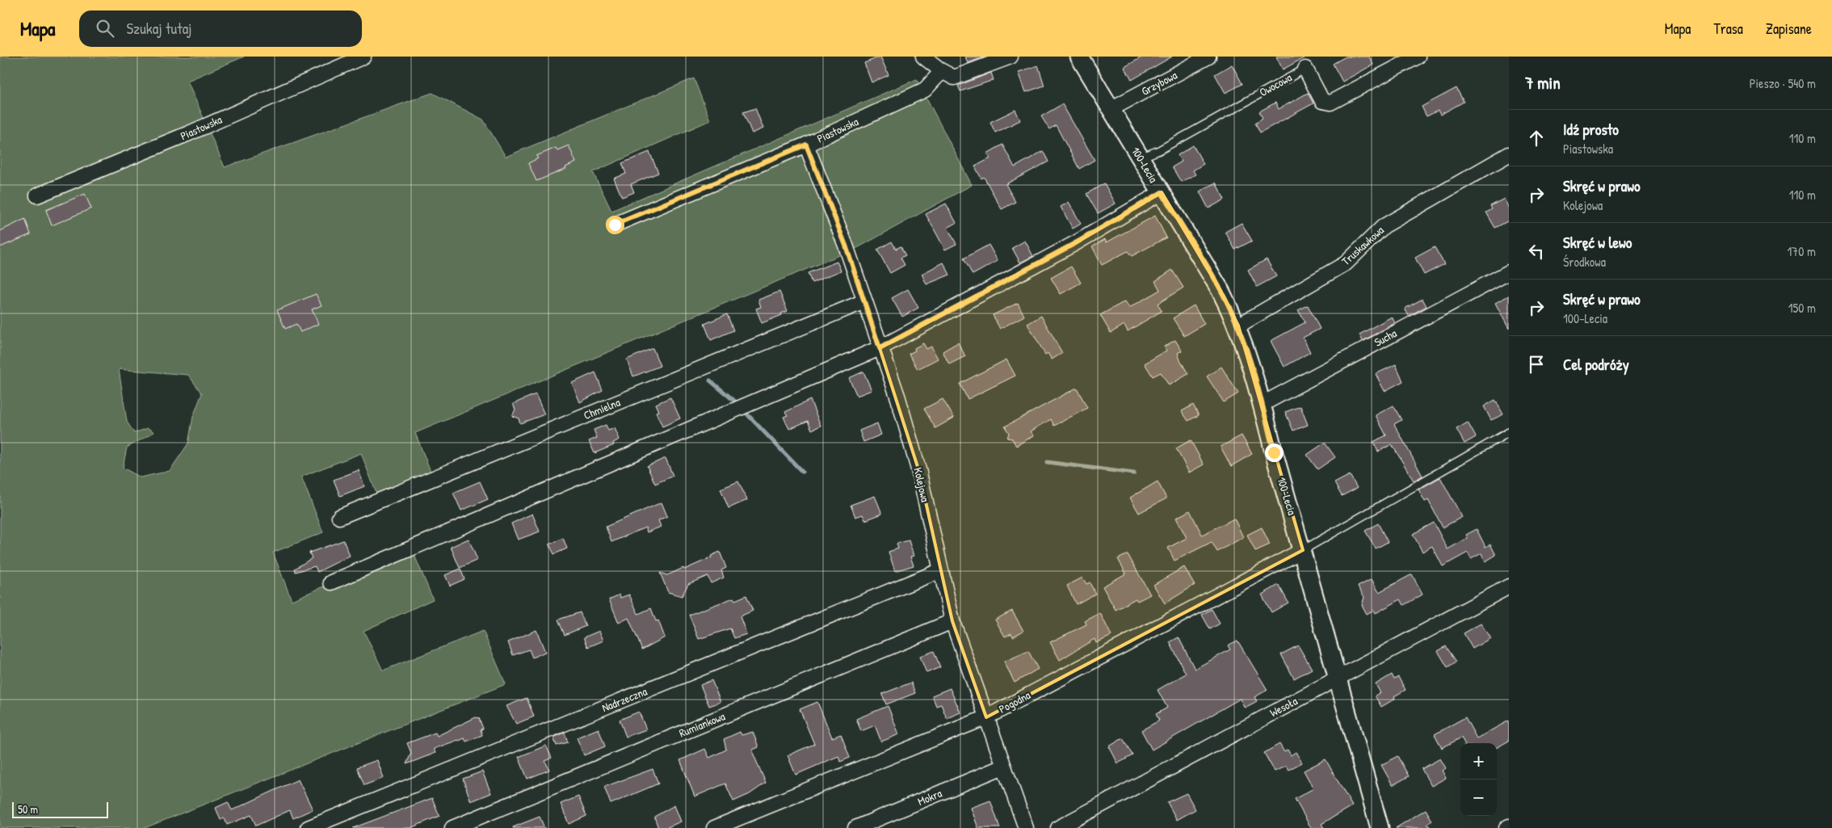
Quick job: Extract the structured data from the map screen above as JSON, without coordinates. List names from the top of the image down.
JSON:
{
  "streets": {
    "street": [
      "Grzybowa",
      "Owocowa",
      "Piastowska",
      "100-Lecia",
      "Truskawkowa",
      "Sucha",
      "Chmielna",
      "Kolejowa",
      "Nadrzeczna",
      "Pogodna",
      "Wesoła",
      "Rumiankowa",
      "Mokra"
    ]
  },
  "crossings": [
    ["Grzybowa", "100-Lecia"],
    ["Owocowa", "100-Lecia"],
    ["Piastowska", "Kolejowa"],
    ["100-Lecia", "Truskawkowa"],
    ["100-Lecia", "Sucha"],
    ["100-Lecia", "Pogodna"],
    ["100-Lecia", "Wesoła"],
    ["Chmielna", "Kolejowa"],
    ["Kolejowa", "Nadrzeczna"],
    ["Kolejowa", "Pogodna"],
    ["Kolejowa", "Rumiankowa"],
    ["Kolejowa", "Mokra"]
  ],
  "scale_bar": "50 m",
  "page": {
    "header": "Mapa",
    "search": "Szukaj tutaj",
    "nav": ["Mapa", "Trasa", "Zapisane"],
    "heading": ["7 min", "Pieszo · 540 m"],
    "list": [
      ["Idź prosto", "Piastowska", "110 m"],
      ["Skręć w prawo", "Kolejowa", "110 m"],
      ["Skręć w lewo", "Środkowa", "170 m"],
      ["Skręć w prawo", "100-Lecia", "150 m"],
      "Cel podróży"
    ],
    "map_buttons": ["+", "−"],
    "scale": "50 m"
  }
}
